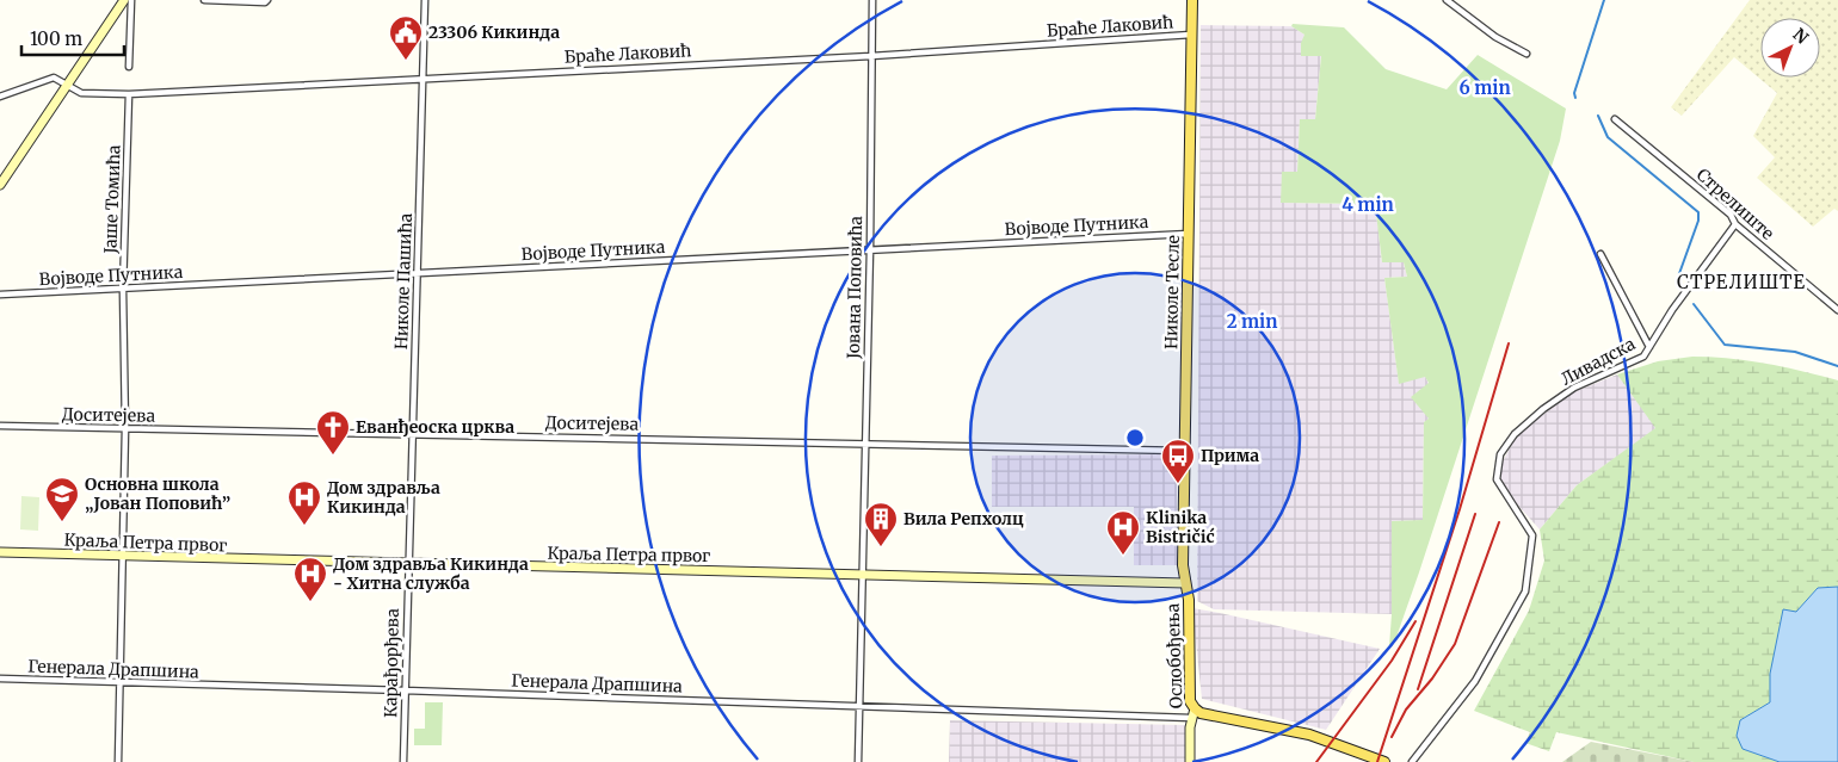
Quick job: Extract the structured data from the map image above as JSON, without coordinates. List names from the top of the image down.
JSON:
{
  "streets": {
    "main road": ["Николе Тесле", "Ослобођења"],
    "street": [
      "Браће Лаковић",
      "Јаше Томића",
      "Стрелиште",
      "Војводе Путника",
      "Николе Пашића",
      "Јована Поповића",
      "Ливадска",
      "Доситејева",
      "Краља Петра првог",
      "Карађорђева",
      "Генерала Драпшина"
    ]
  },
  "crossings": [
    ["Браће Лаковић", "Јаше Томића"],
    ["Браће Лаковић", "Николе Пашића"],
    ["Браће Лаковић", "Јована Поповића"],
    ["Браће Лаковић", "Николе Тесле"],
    ["Јаше Томића", "Војводе Путника"],
    ["Јаше Томића", "Доситејева"],
    ["Јаше Томића", "Краља Петра првог"],
    ["Јаше Томића", "Генерала Драпшина"],
    ["Стрелиште", "Ливадска"],
    ["Војводе Путника", "Николе Пашића"],
    ["Војводе Путника", "Јована Поповића"],
    ["Војводе Путника", "Николе Тесле"],
    ["Николе Пашића", "Доситејева"],
    ["Николе Пашића", "Краља Петра првог"],
    ["Николе Пашића", "Карађорђева"],
    ["Јована Поповића", "Доситејева"],
    ["Јована Поповића", "Краља Петра првог"],
    ["Јована Поповића", "Генерала Драпшина"],
    ["Николе Тесле", "Доситејева"],
    ["Николе Тесле", "Краља Петра првог"],
    ["Николе Тесле", "Ослобођења"],
    ["Краља Петра првог", "Ослобођења"],
    ["Краља Петра првог", "Карађорђева"],
    ["Ослобођења", "Генерала Драпшина"],
    ["Карађорђева", "Генерала Драпшина"]
  ],
  "districts": ["СТРЕЛИШТЕ"],
  "places": {
    "public building": ["23306 Кикинда"],
    "church": ["Еванђеоска црква"],
    "bus stop": ["Прима"],
    "school or university": ["Основна школа „Јован Поповић”"],
    "hospital": ["Дом здравља Кикинда", "Klinika Bistričić", "Дом здравља Кикинда - Хитна служба"],
    "building": ["Вила Репхолц"]
  },
  "scale_bar": "100 m",
  "north": "top right",
  "rings": ["6 min", "4 min", "2 min"]
}
